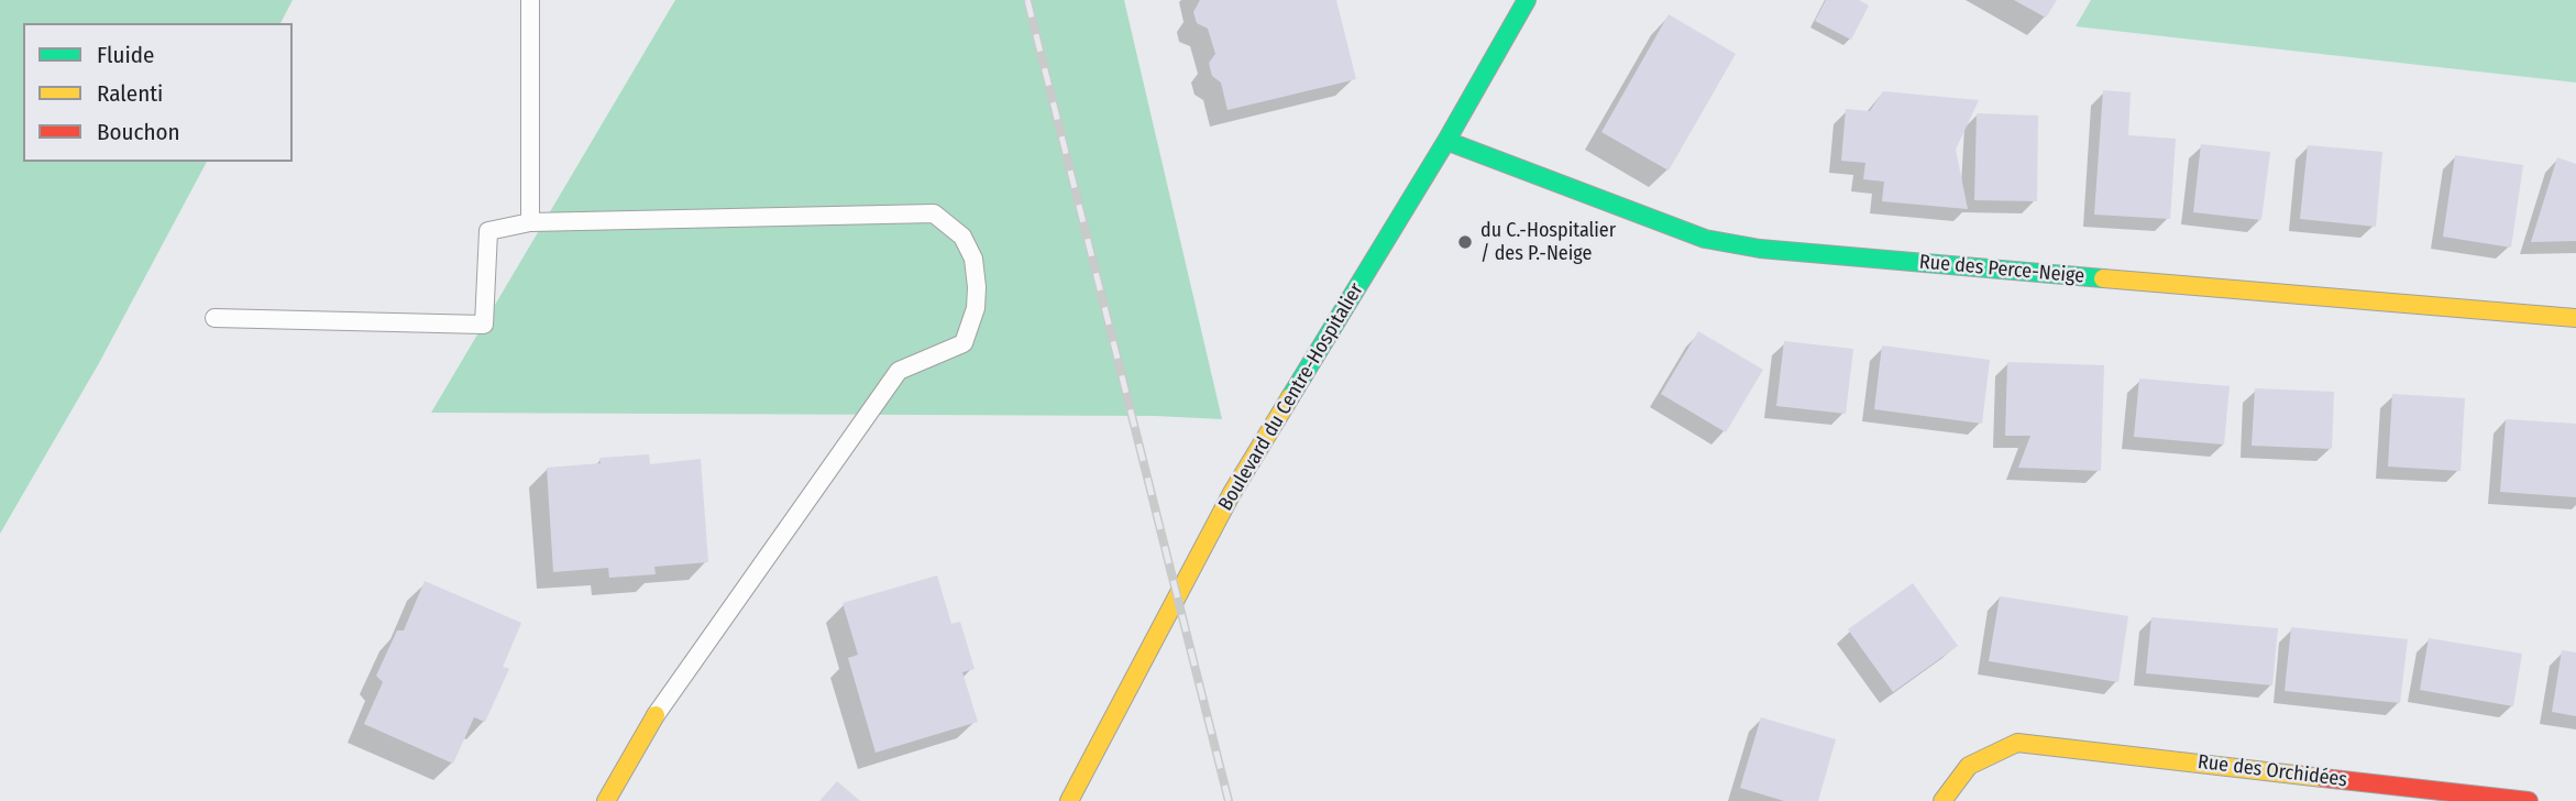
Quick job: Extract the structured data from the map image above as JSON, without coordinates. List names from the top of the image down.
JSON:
{
  "streets": {
    "street": ["Rue des Perce-Neige", "Boulevard du Centre-Hospitalier", "Rue des Orchidées"]
  },
  "crossings": [
    ["Rue des Perce-Neige", "Boulevard du Centre-Hospitalier"]
  ],
  "places": ["du C.-Hospitalier / des P.-Neige"],
  "legend": ["Fluide", "Ralenti", "Bouchon"]
}
